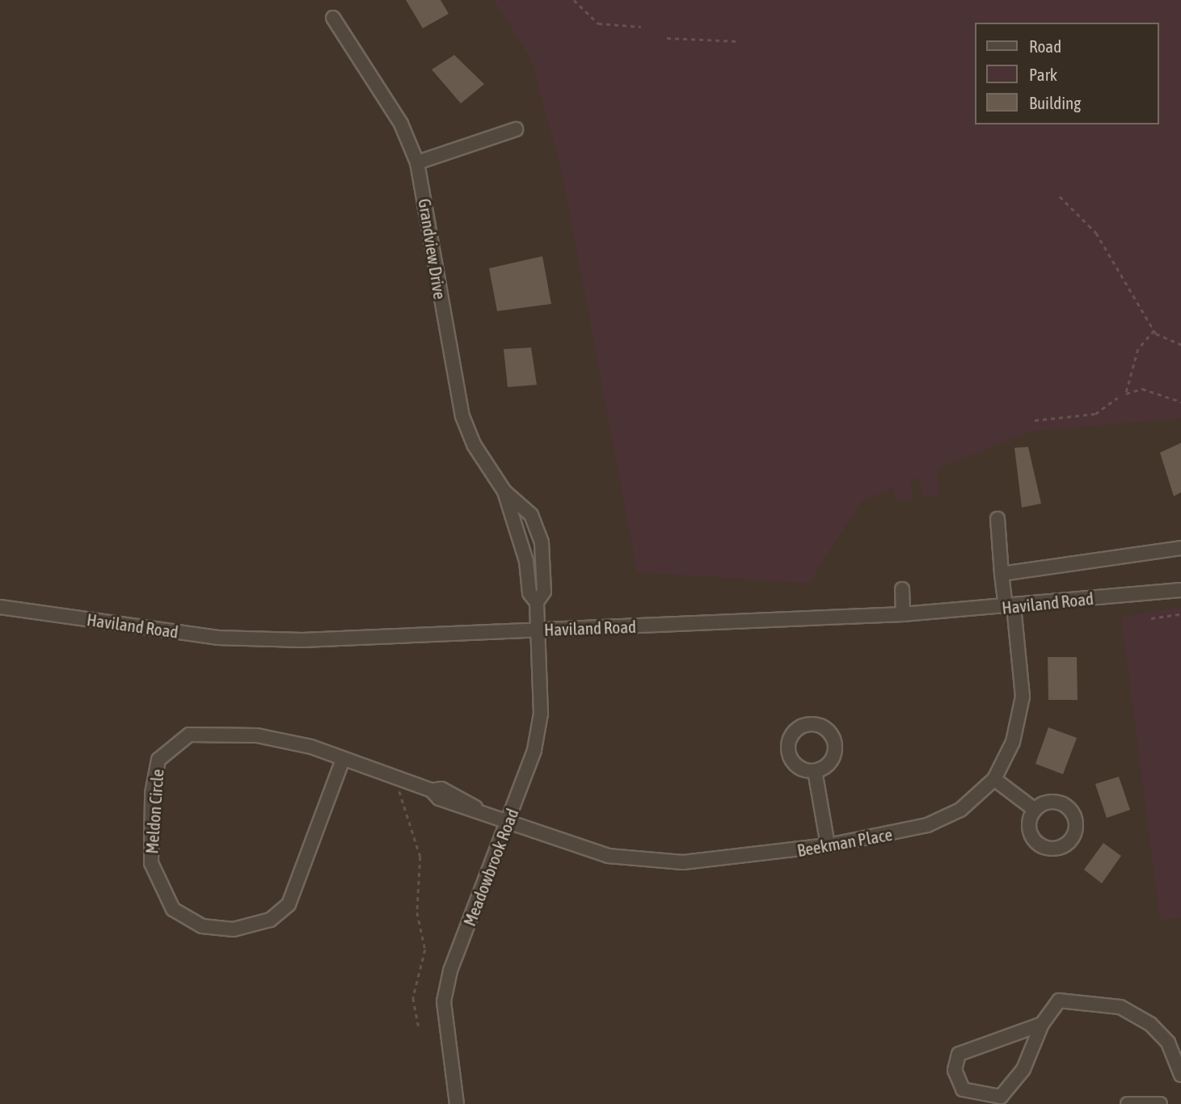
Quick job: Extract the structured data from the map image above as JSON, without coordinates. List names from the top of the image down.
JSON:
{
  "streets": {
    "street": [
      "Grandview Drive",
      "Haviland Road",
      "Meldon Circle",
      "Beekman Place",
      "Meadowbrook Road"
    ]
  },
  "crossings": [
    ["Grandview Drive", "Meadowbrook Road"],
    ["Haviland Road", "Beekman Place"],
    ["Haviland Road", "Meadowbrook Road"],
    ["Meldon Circle", "Beekman Place"],
    ["Meldon Circle", "Meadowbrook Road"],
    ["Beekman Place", "Meadowbrook Road"]
  ],
  "legend": ["Road", "Park", "Building"]
}
